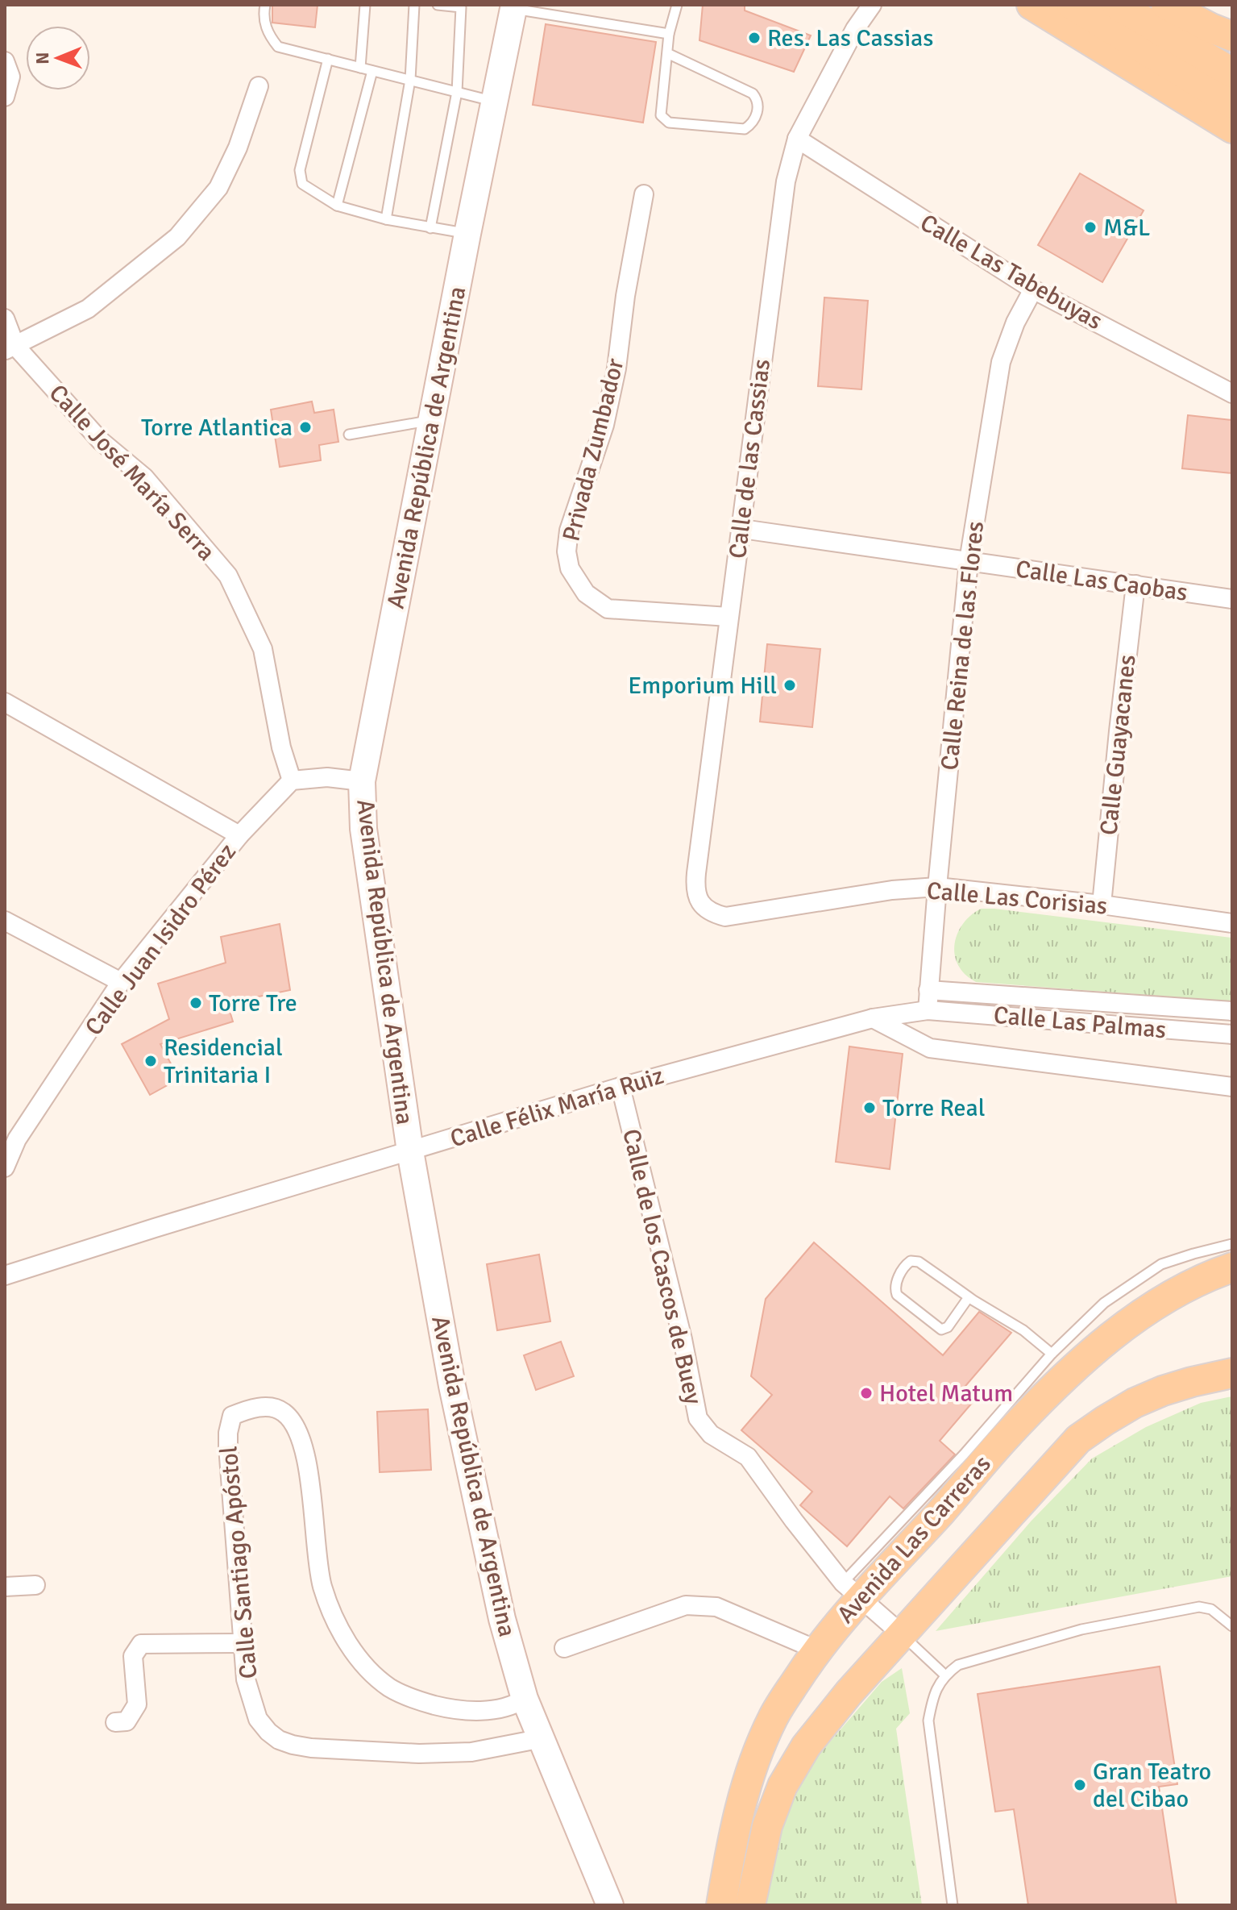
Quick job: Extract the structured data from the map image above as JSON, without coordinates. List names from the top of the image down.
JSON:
{
  "streets": {
    "main road": ["Avenida República de Argentina", "Avenida Las Carreras"],
    "street": [
      "Calle Las Tabebuyas",
      "Privada Zumbador",
      "Calle de las Cassias",
      "Calle José María Serra",
      "Calle Las Caobas",
      "Calle Reina de las Flores",
      "Calle Guayacanes",
      "Calle Las Corisias",
      "Calle Juan Isidro Pérez",
      "Calle Las Palmas",
      "Calle Félix María Ruiz",
      "Calle de los Cascos de Buey",
      "Calle Santiago Apóstol"
    ]
  },
  "crossings": [
    ["Calle Las Tabebuyas", "Calle de las Cassias"],
    ["Calle Las Tabebuyas", "Calle Reina de las Flores"],
    ["Avenida República de Argentina", "Calle Félix María Ruiz"],
    ["Avenida República de Argentina", "Calle Santiago Apóstol"],
    ["Privada Zumbador", "Calle de las Cassias"],
    ["Calle de las Cassias", "Calle Las Caobas"],
    ["Calle de las Cassias", "Calle Las Corisias"],
    ["Calle José María Serra", "Calle Juan Isidro Pérez"],
    ["Calle Las Caobas", "Calle Reina de las Flores"],
    ["Calle Las Caobas", "Calle Guayacanes"],
    ["Calle Reina de las Flores", "Calle Las Corisias"],
    ["Calle Reina de las Flores", "Calle Las Palmas"],
    ["Calle Reina de las Flores", "Calle Félix María Ruiz"],
    ["Calle Guayacanes", "Calle Las Corisias"],
    ["Calle Las Palmas", "Calle Félix María Ruiz"],
    ["Calle Félix María Ruiz", "Calle de los Cascos de Buey"],
    ["Calle de los Cascos de Buey", "Avenida Las Carreras"]
  ],
  "places": [
    "Res. Las Cassias",
    "M&L",
    "Torre Atlantica",
    "Emporium Hill",
    "Torre Tre",
    "Residencial Trinitaria I",
    "Torre Real",
    "Hotel Matum",
    "Gran Teatro del Cibao"
  ],
  "north": "left"
}
